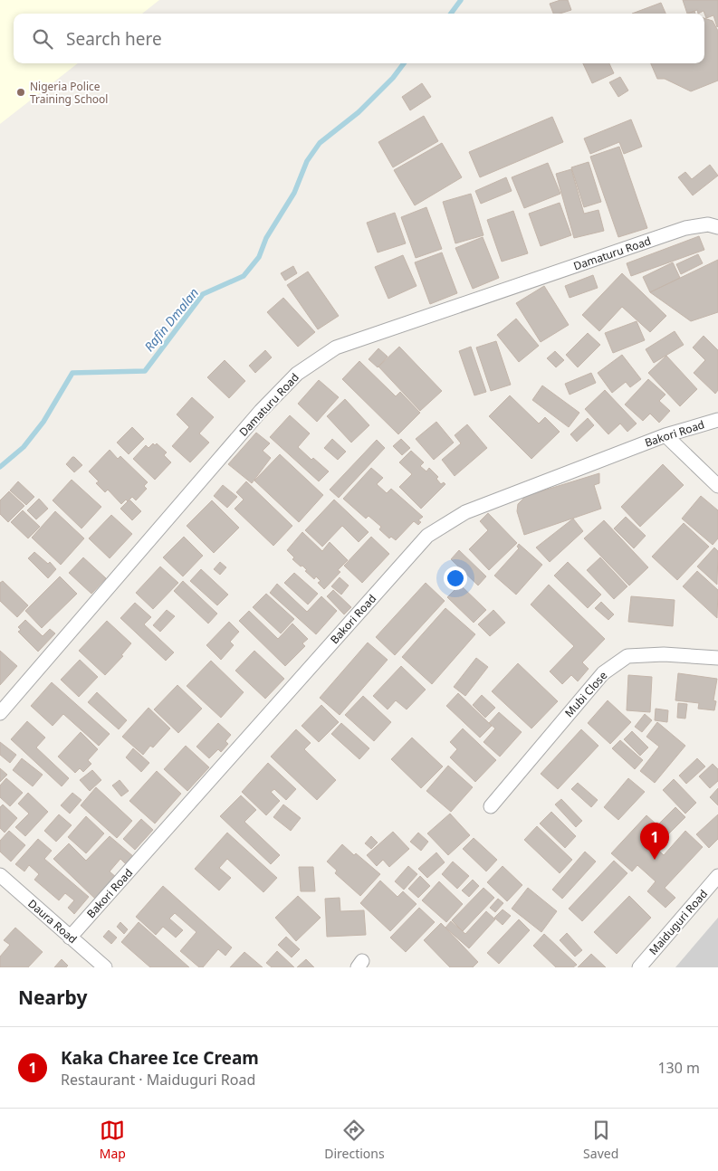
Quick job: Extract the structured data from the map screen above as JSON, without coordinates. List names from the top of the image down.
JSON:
{
  "streets": {
    "street": [
      "Damaturu Road",
      "Bakori Road",
      "Mubi Close",
      "Daura Road",
      "Maiduguri Road"
    ]
  },
  "crossings": [
    ["Bakori Road", "Daura Road"]
  ],
  "water": ["Rafin Dmalan"],
  "places": ["Nigeria Police Training School"],
  "page": {
    "search": "Search here",
    "pins": "1",
    "heading": "Nearby",
    "list": [
      {
        "mark": "1",
        "name": "Kaka Charee Ice Cream",
        "note": "Restaurant · Maiduguri Road",
        "value": "130 m"
      }
    ],
    "nav": ["Map", "Directions", "Saved"]
  }
}
